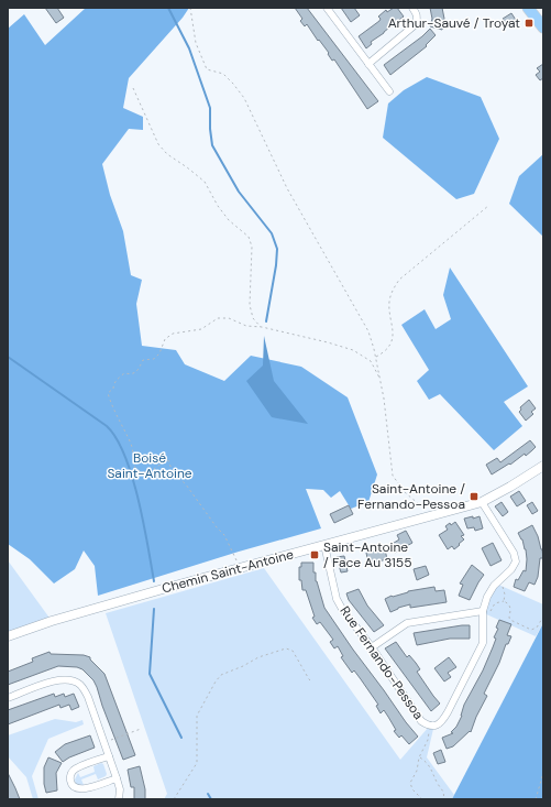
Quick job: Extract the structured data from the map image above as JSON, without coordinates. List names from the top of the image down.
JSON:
{
  "streets": {
    "street": ["Chemin Saint-Antoine", "Rue Fernando-Pessoa"]
  },
  "crossings": [
    ["Chemin Saint-Antoine", "Rue Fernando-Pessoa"]
  ],
  "parks": ["Boisé Saint-Antoine"],
  "places": {
    "transit": ["Arthur-Sauvé / Troyat", "Saint-Antoine / Fernando-Pessoa", "Saint-Antoine / Face Au 3155"]
  }
}
